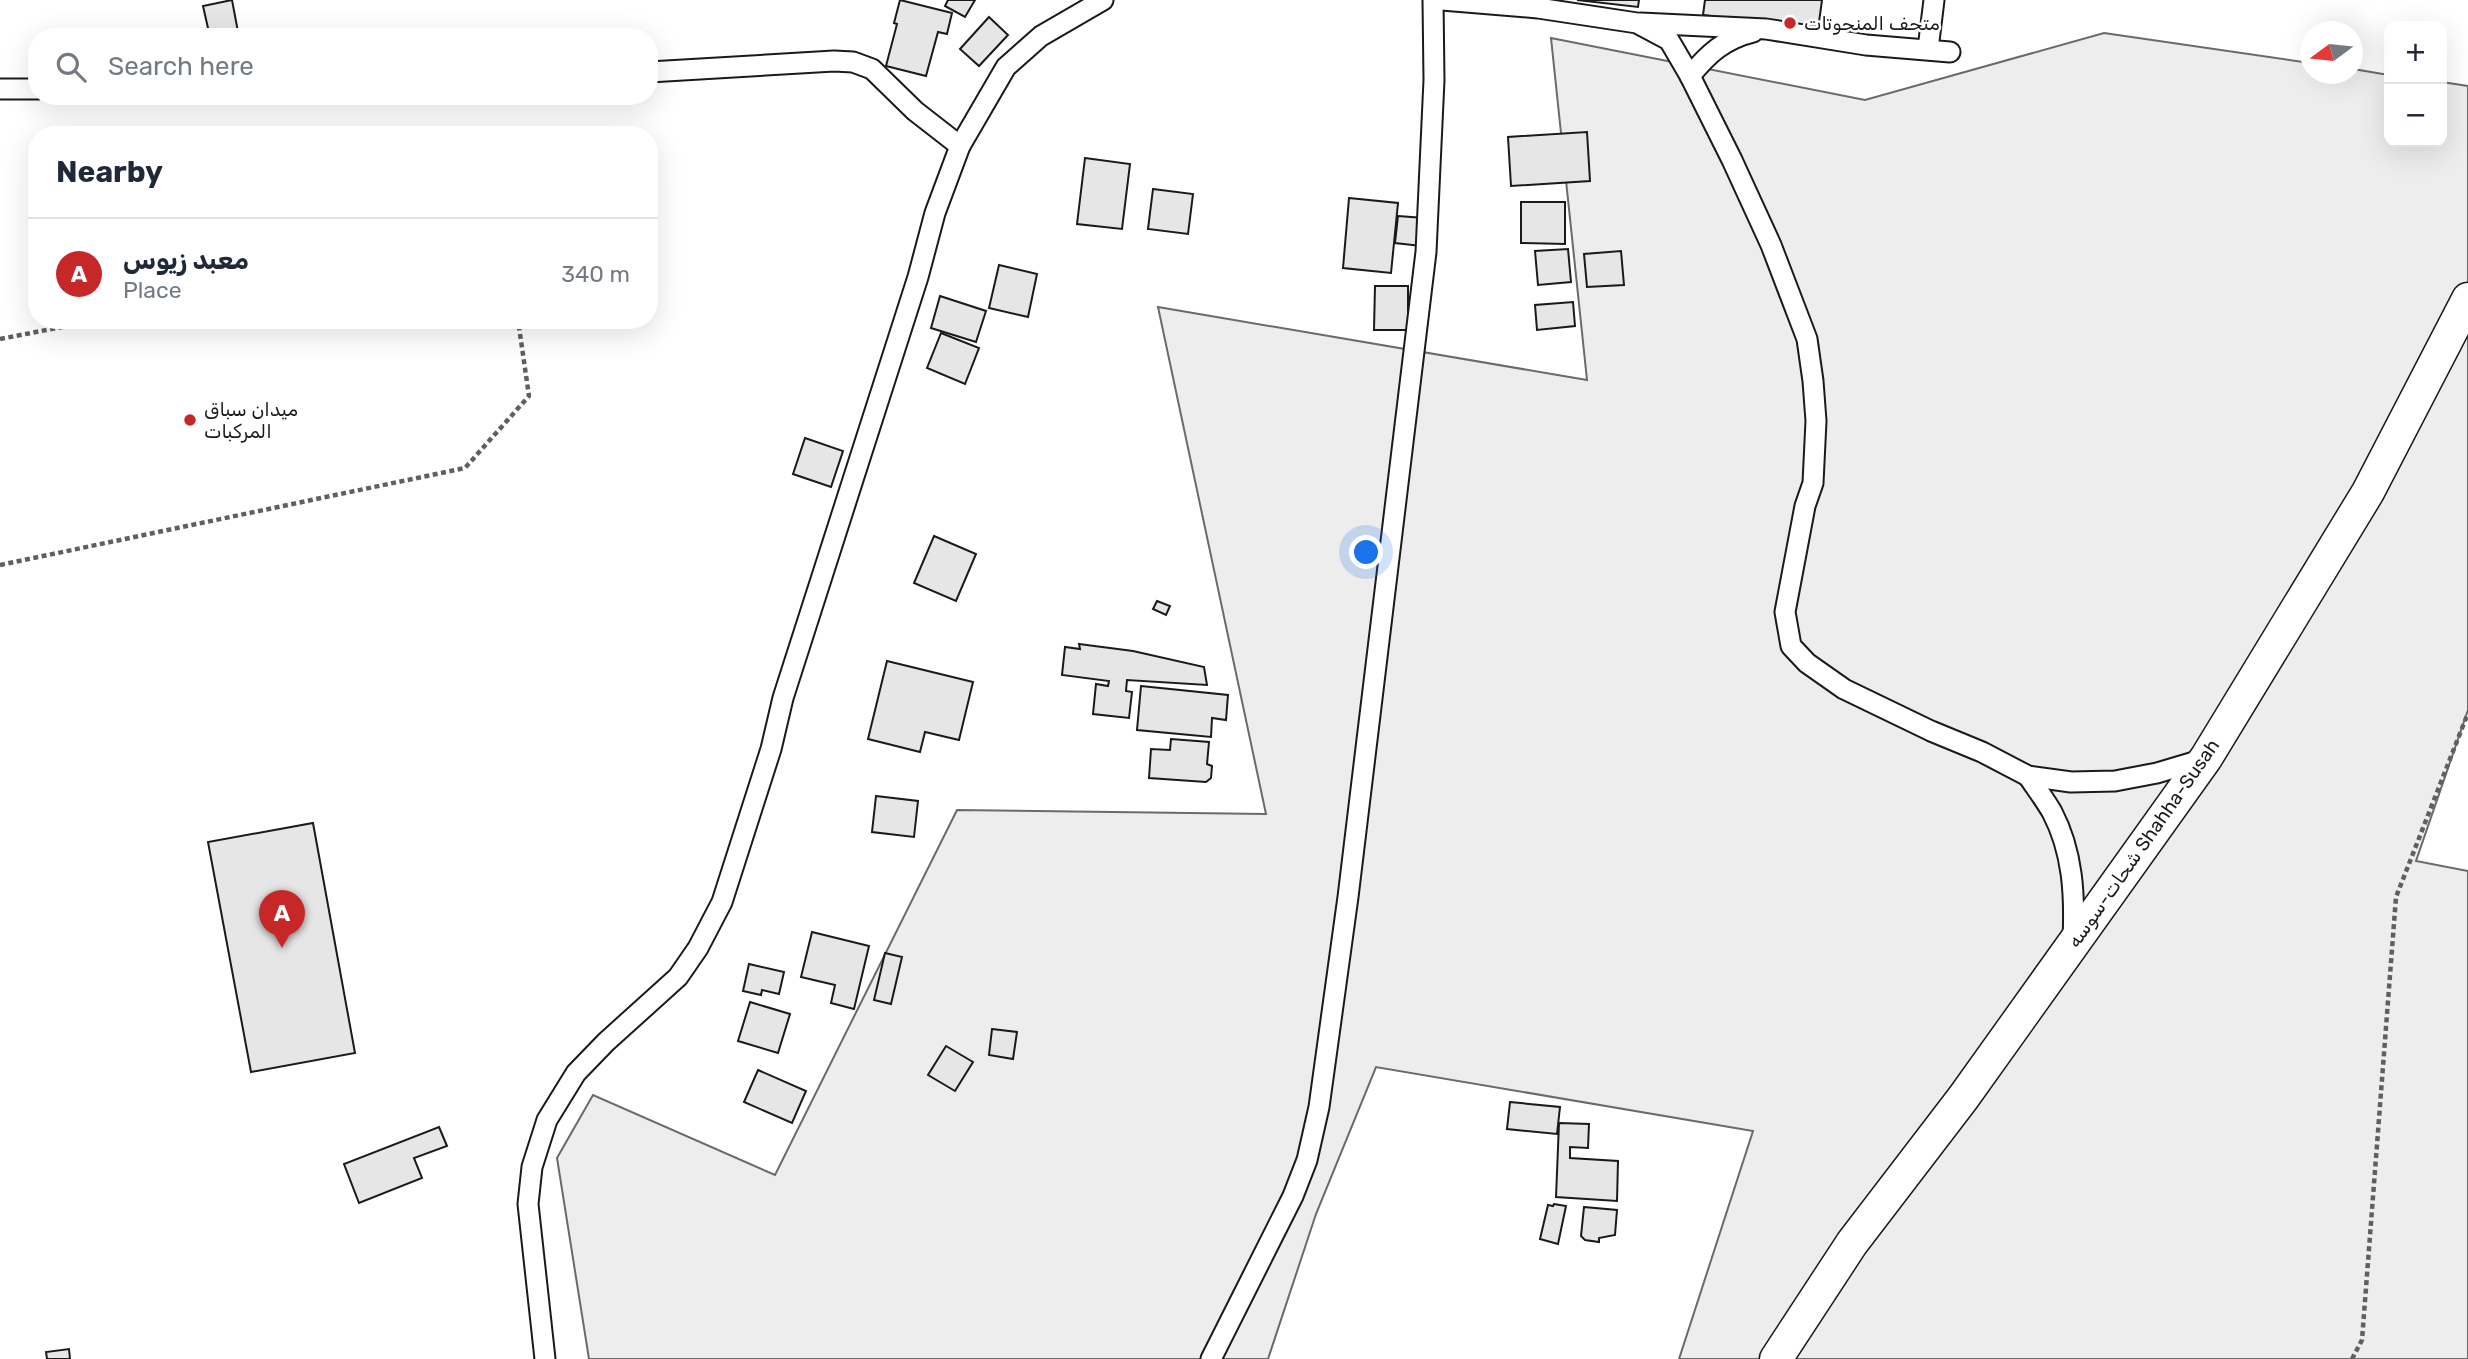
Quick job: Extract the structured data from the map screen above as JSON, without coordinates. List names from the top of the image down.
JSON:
{
  "streets": {
    "main road": ["شحات-سوسه Shahha-Susah"]
  },
  "places": ["متحف المنحوتات", "ميدان سباق المركبات"],
  "north": "left",
  "page": {
    "map_buttons": ["+", "−"],
    "search": "Search here",
    "heading": "Nearby",
    "list": [
      {
        "mark": "A",
        "name": "معبد زيوس",
        "note": "Place",
        "value": "340 m"
      }
    ],
    "pins": "A"
  }
}
